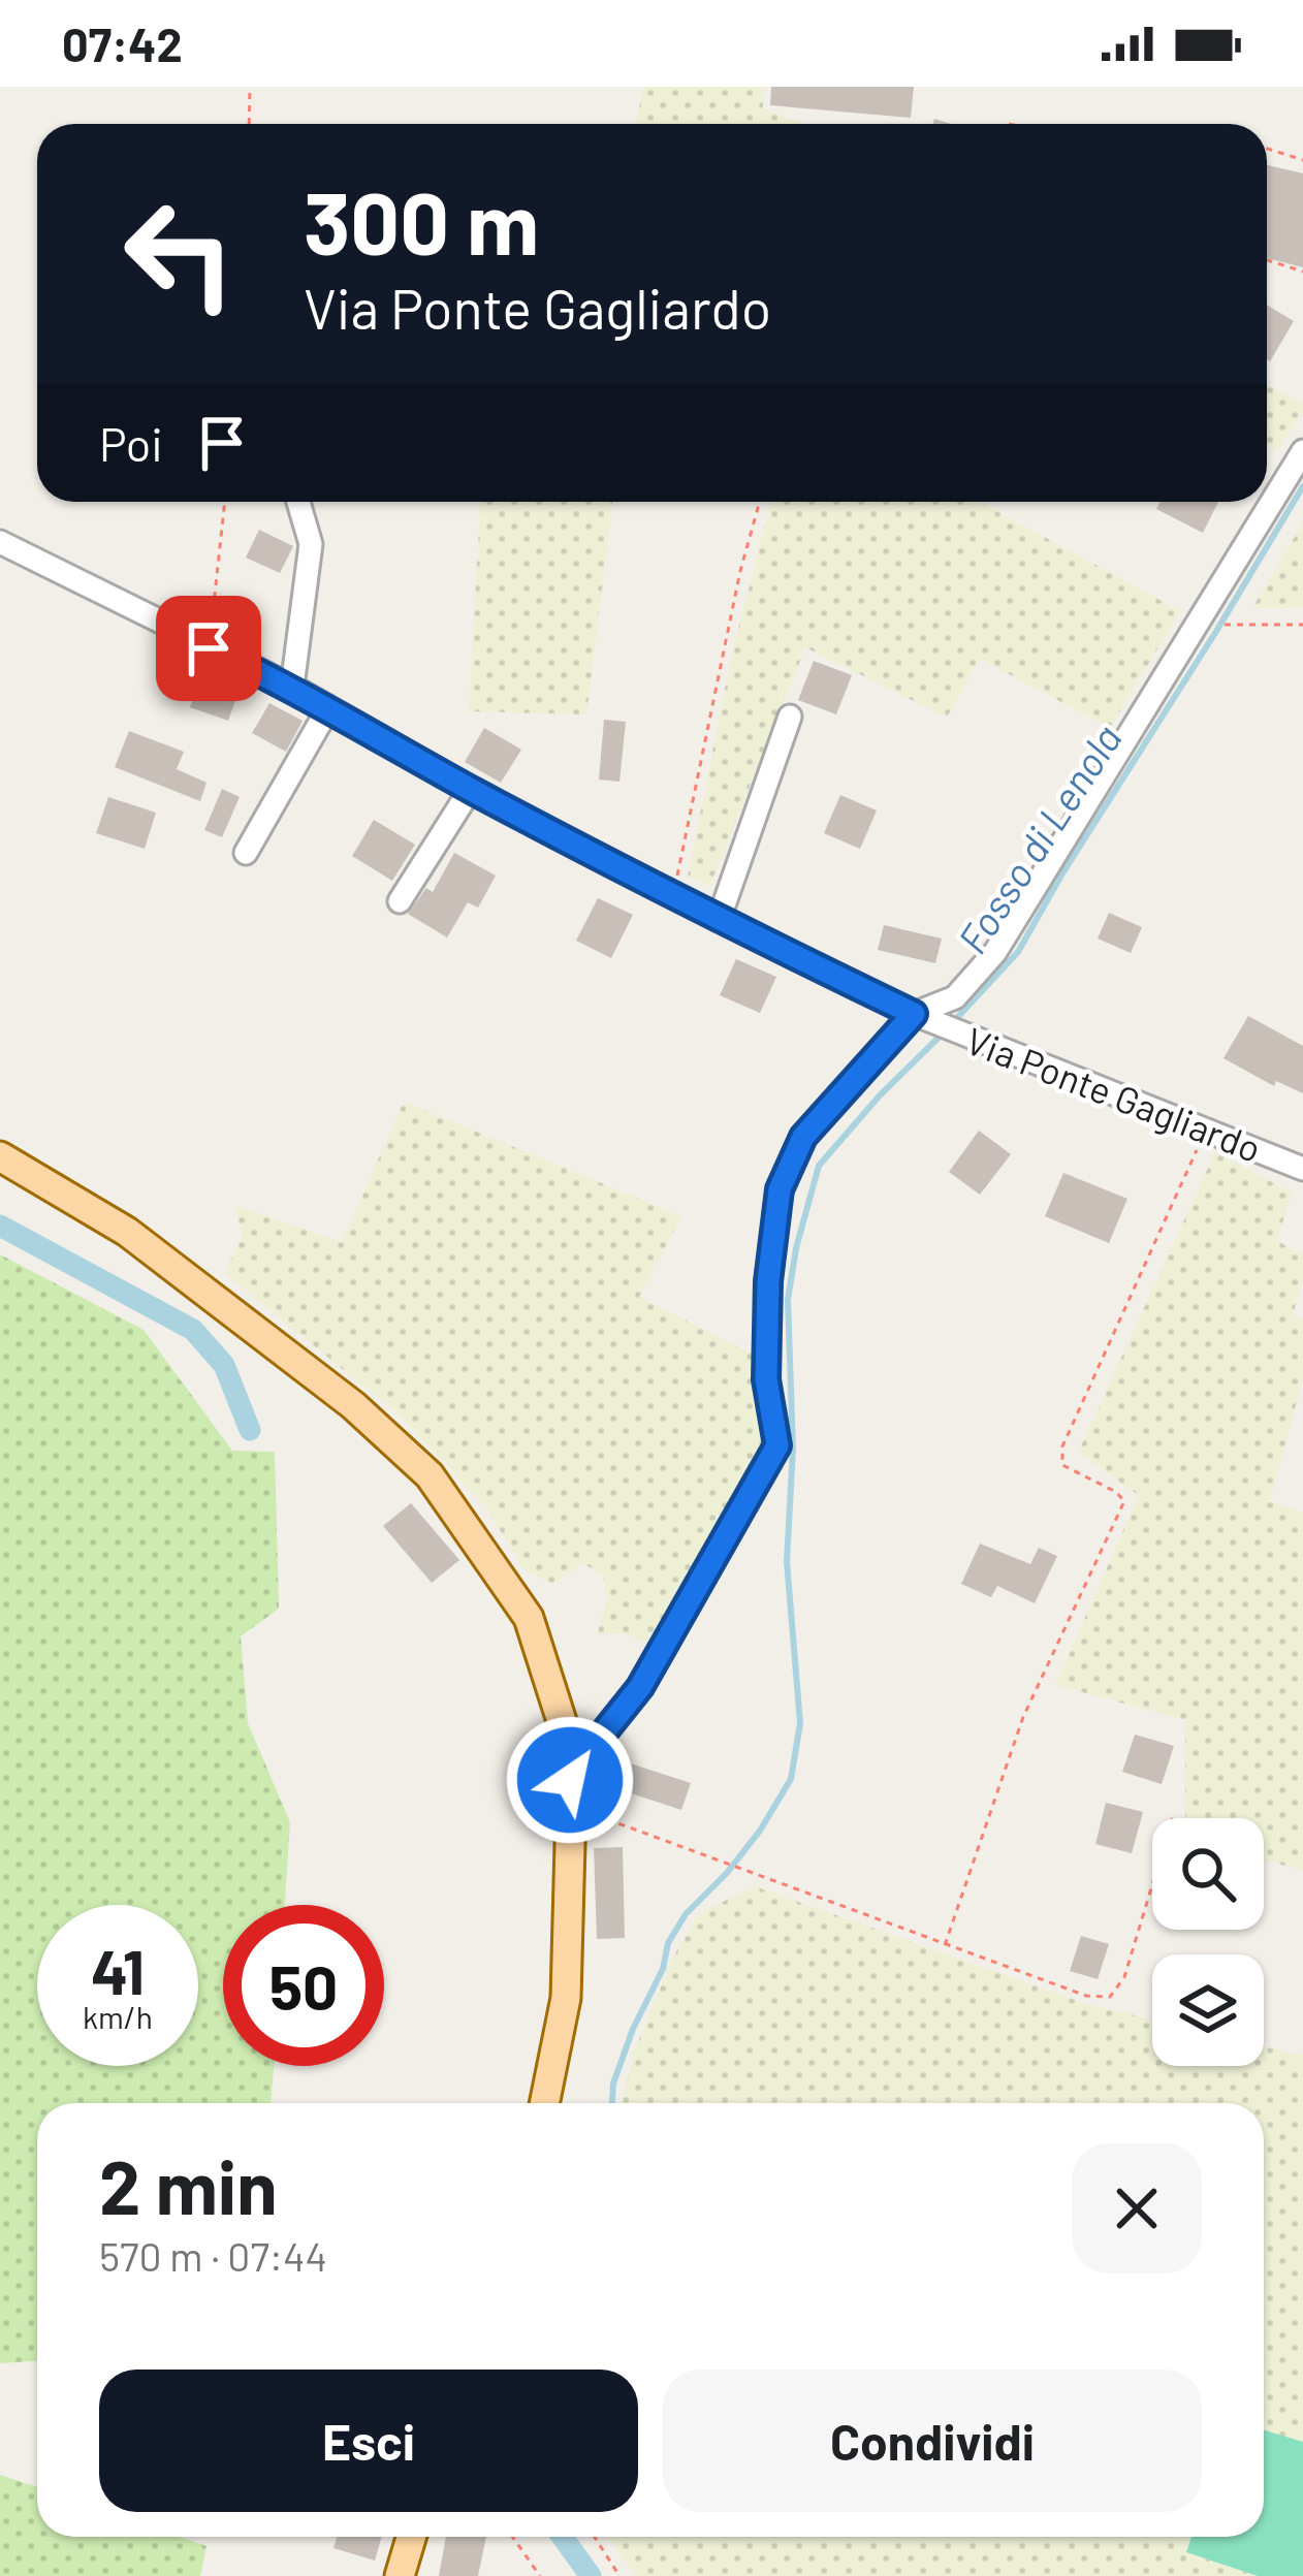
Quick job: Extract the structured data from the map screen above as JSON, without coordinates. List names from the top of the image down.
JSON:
{
  "streets": {
    "street": ["Via Ponte Gagliardo"]
  },
  "water": ["Fosso di Lenola"],
  "page": {
    "status": "07:42",
    "turn": ["300 m", "Via Ponte Gagliardo"],
    "then": "Poi",
    "speed": "41 km/h",
    "limit": "50",
    "heading": ["2 min", "570 m · 07:44"],
    "buttons": ["Esci", "Condividi"]
  }
}
